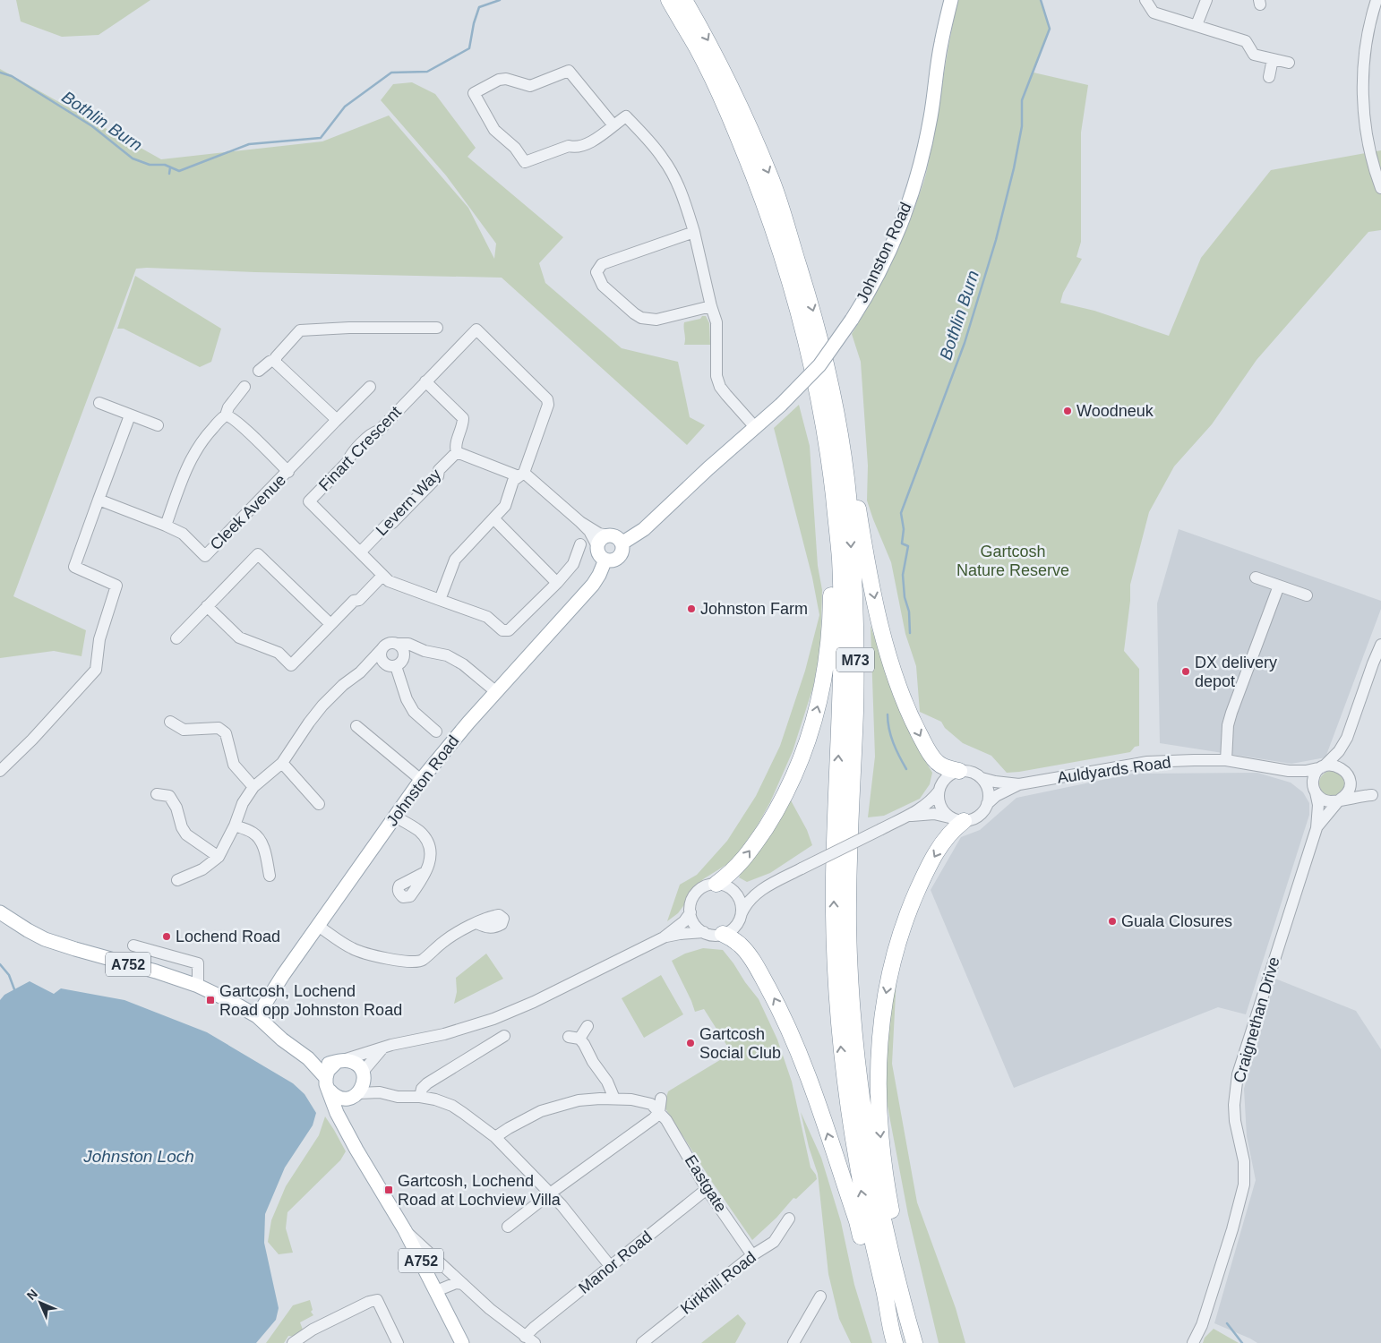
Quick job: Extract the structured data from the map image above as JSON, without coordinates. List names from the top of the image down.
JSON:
{
  "streets": {
    "highway": ["M73"],
    "main road": ["Johnston Road", "A752"],
    "street": [
      "Finart Crescent",
      "Levern Way",
      "Cleek Avenue",
      "Auldyards Road",
      "Craignethan Drive",
      "Eastgate",
      "Manor Road",
      "Kirkhill Road"
    ]
  },
  "crossings": [
    ["Johnston Road", "A752"],
    ["Finart Crescent", "Levern Way"],
    ["Auldyards Road", "Craignethan Drive"],
    ["Eastgate", "Manor Road"],
    ["Eastgate", "Kirkhill Road"]
  ],
  "water": ["Bothlin Burn", "Johnston Loch"],
  "parks": ["Gartcosh Nature Reserve"],
  "places": {
    "other": [
      "Woodneuk",
      "Johnston Farm",
      "DX delivery depot",
      "Guala Closures",
      "Lochend Road",
      "Gartcosh Social Club"
    ],
    "transit": ["Gartcosh, Lochend Road opp Johnston Road", "Gartcosh, Lochend Road at Lochview Villa"]
  },
  "north": "top left"
}
